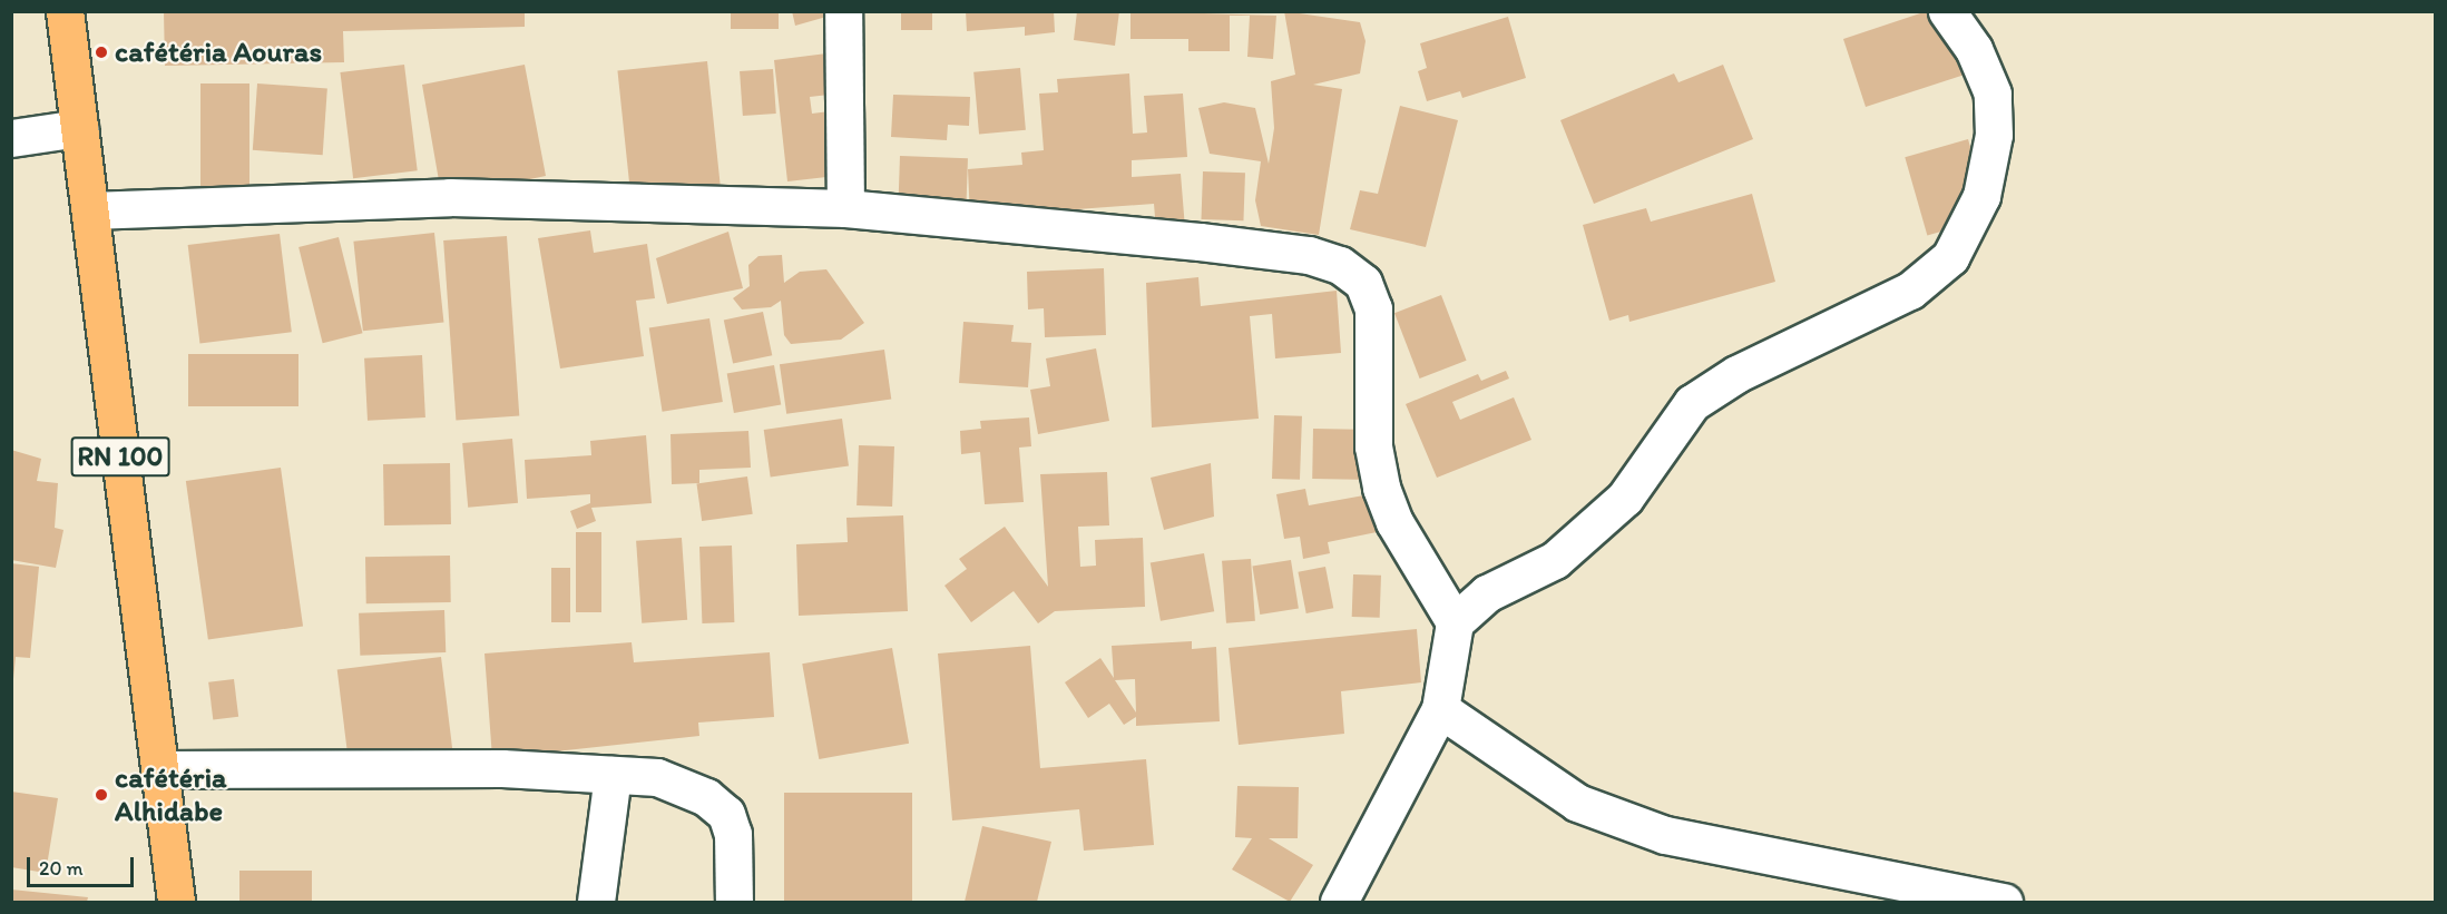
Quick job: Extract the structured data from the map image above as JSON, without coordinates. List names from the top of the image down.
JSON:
{
  "streets": {
    "main road": ["RN 100"]
  },
  "places": ["cafétéria Aouras", "cafétéria Alhidabe"],
  "scale_bar": "20 m"
}
